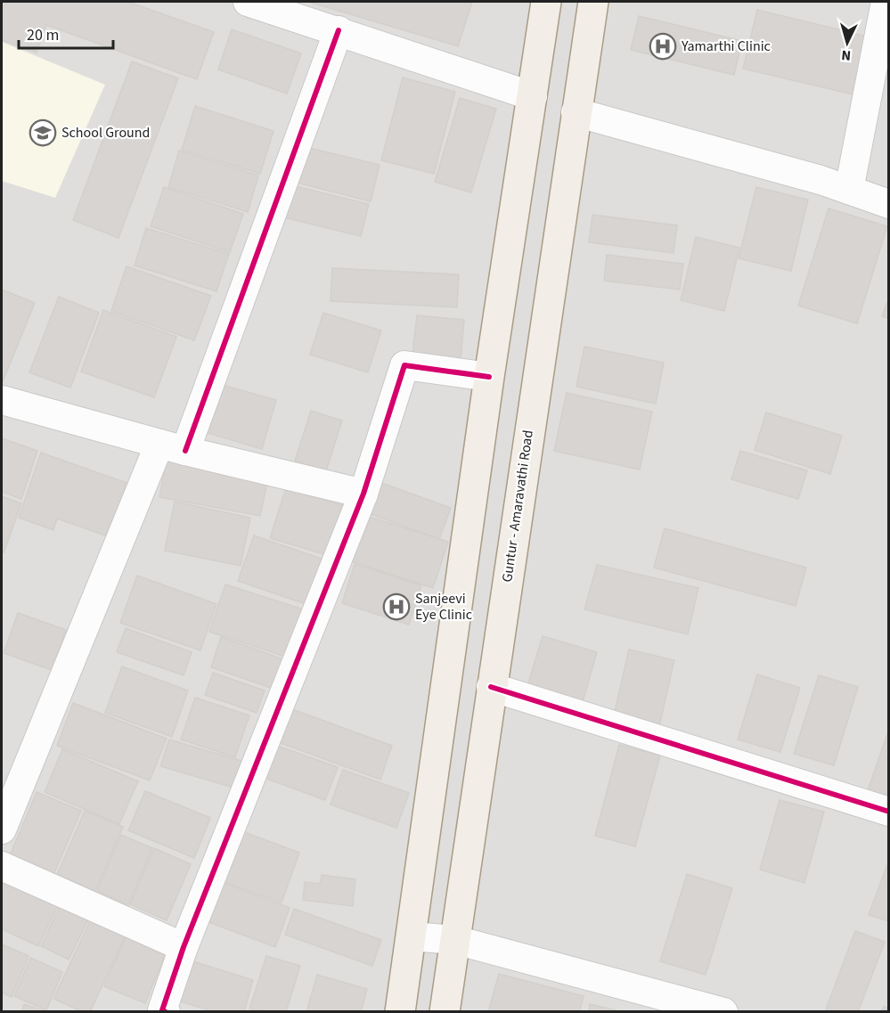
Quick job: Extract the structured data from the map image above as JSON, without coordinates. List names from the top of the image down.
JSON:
{
  "streets": {
    "main road": ["Guntur - Amaravathi Road"]
  },
  "places": {
    "hospital": ["Yamarthi Clinic", "Sanjeevi Eye Clinic"],
    "school or university": ["School Ground"]
  },
  "scale_bar": "20 m",
  "north": "bottom"
}
